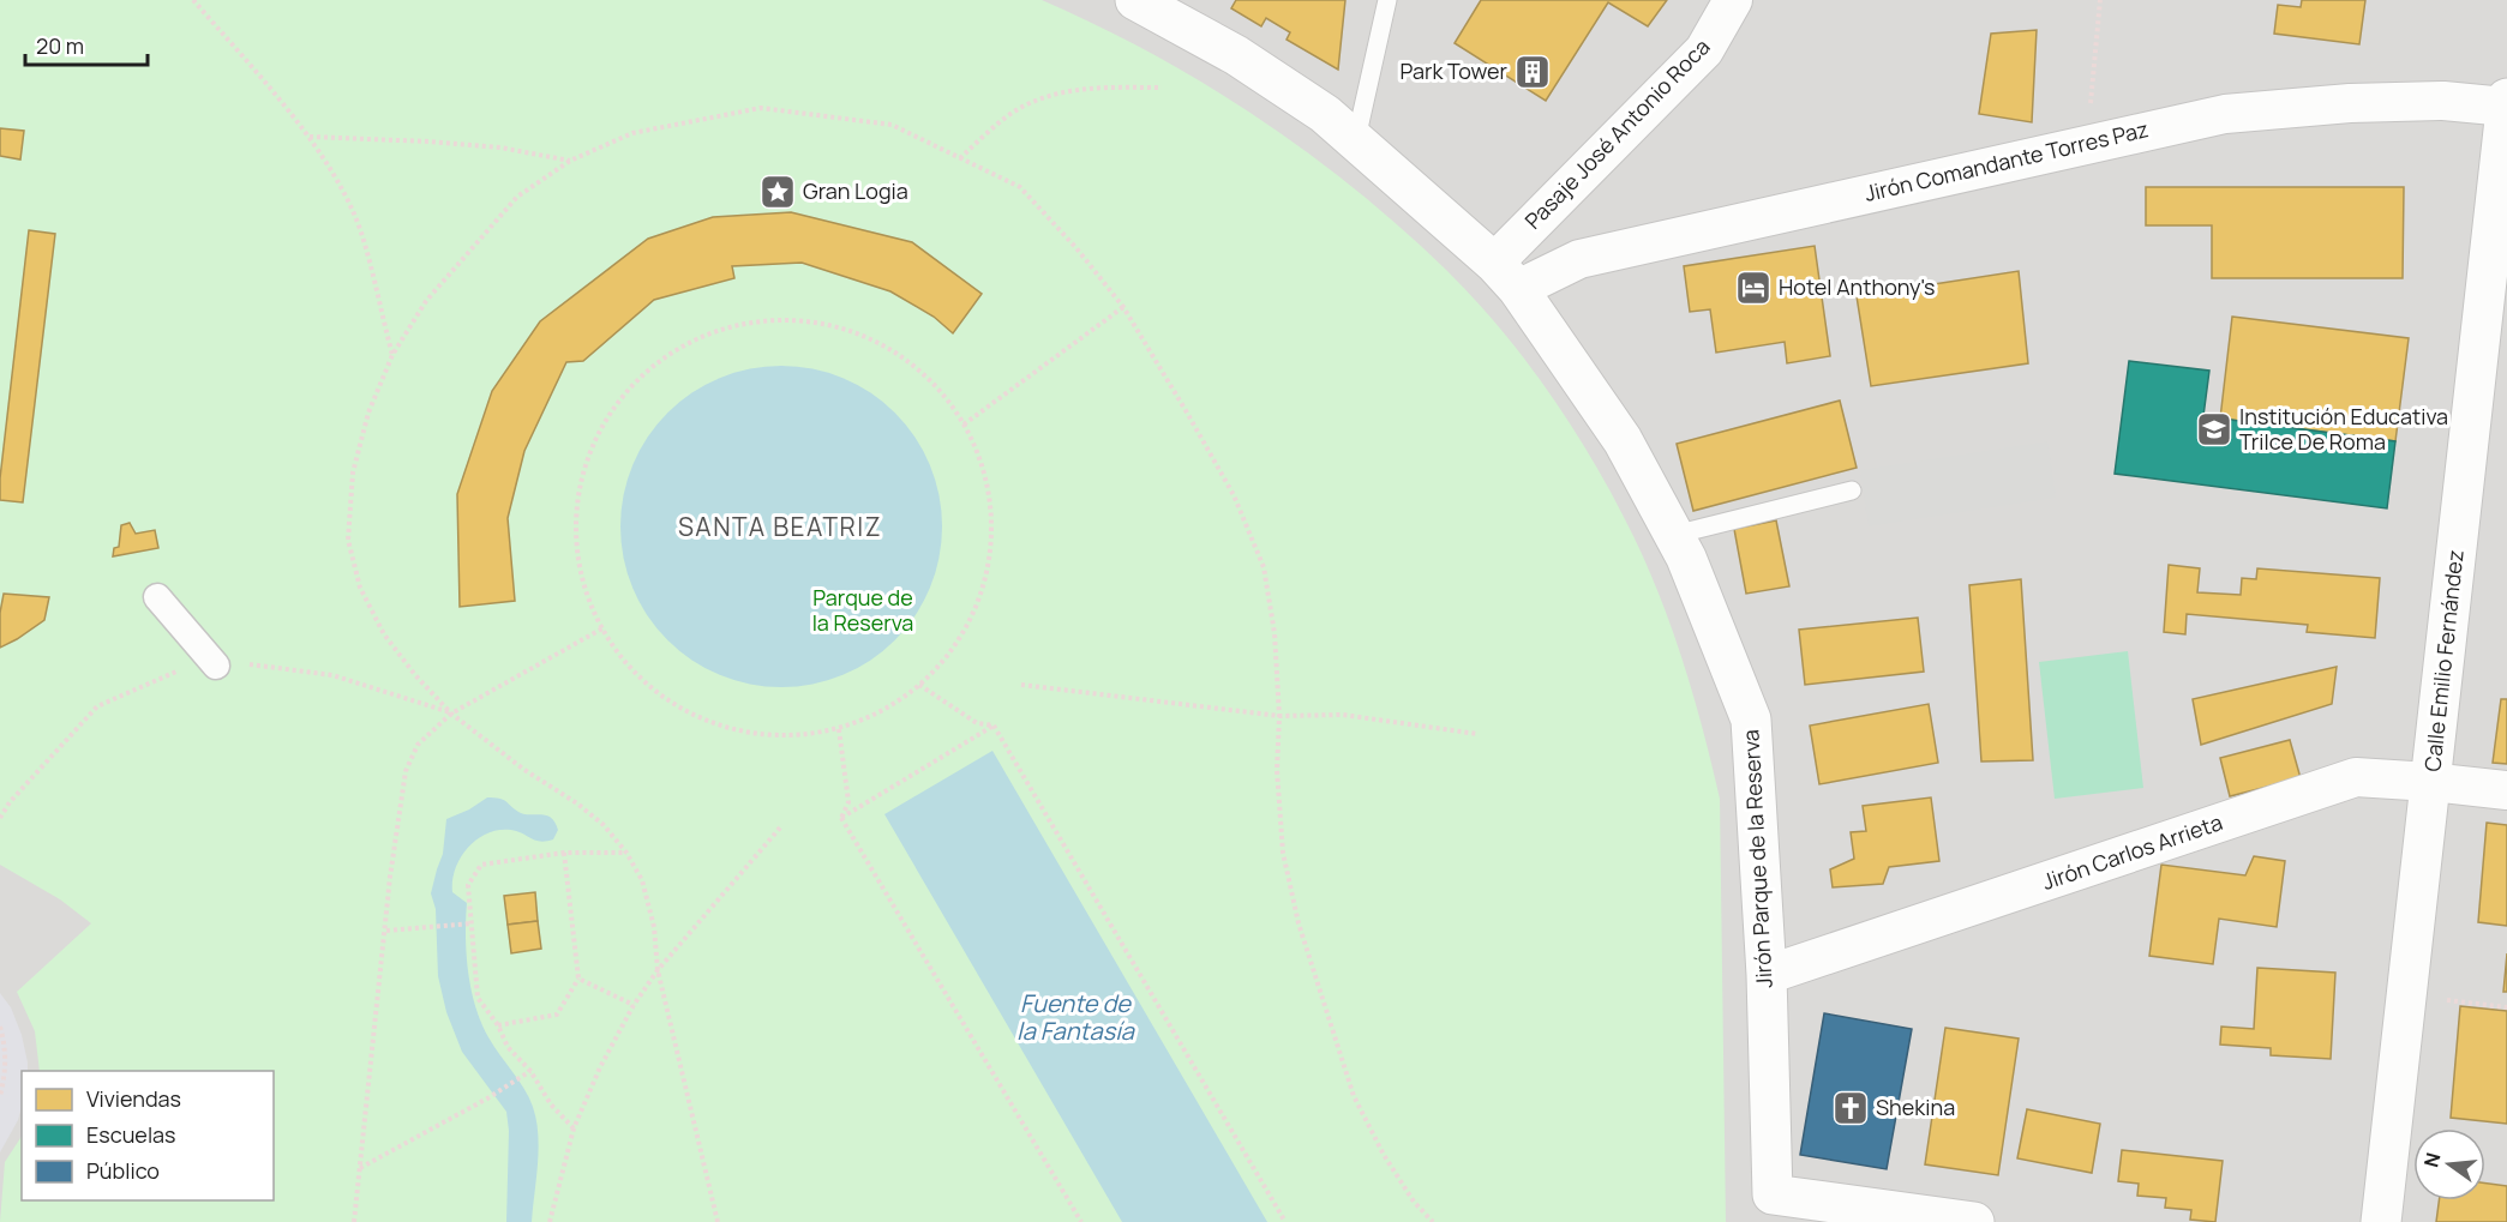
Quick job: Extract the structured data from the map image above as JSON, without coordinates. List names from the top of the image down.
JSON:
{
  "streets": {
    "street": [
      "Pasaje José Antonio Roca",
      "Jirón Comandante Torres Paz",
      "Calle Emilio Fernández",
      "Jirón Carlos Arrieta",
      "Jirón Parque de la Reserva"
    ]
  },
  "crossings": [
    ["Pasaje José Antonio Roca", "Jirón Comandante Torres Paz"],
    ["Pasaje José Antonio Roca", "Jirón Parque de la Reserva"],
    ["Jirón Comandante Torres Paz", "Calle Emilio Fernández"],
    ["Jirón Comandante Torres Paz", "Jirón Parque de la Reserva"],
    ["Calle Emilio Fernández", "Jirón Carlos Arrieta"],
    ["Jirón Carlos Arrieta", "Jirón Parque de la Reserva"]
  ],
  "districts": ["SANTA BEATRIZ"],
  "water": ["Fuente de la Fantasía"],
  "parks": ["Parque de la Reserva"],
  "places": {
    "building": ["Park Tower"],
    "place": ["Gran Logia"],
    "hotel": ["Hotel Anthony's"],
    "school or university": ["Institución Educativa Trilce De Roma"],
    "church": ["Shekina"]
  },
  "legend": ["Viviendas", "Escuelas", "Público"],
  "scale_bar": "20 m",
  "north": "left"
}
